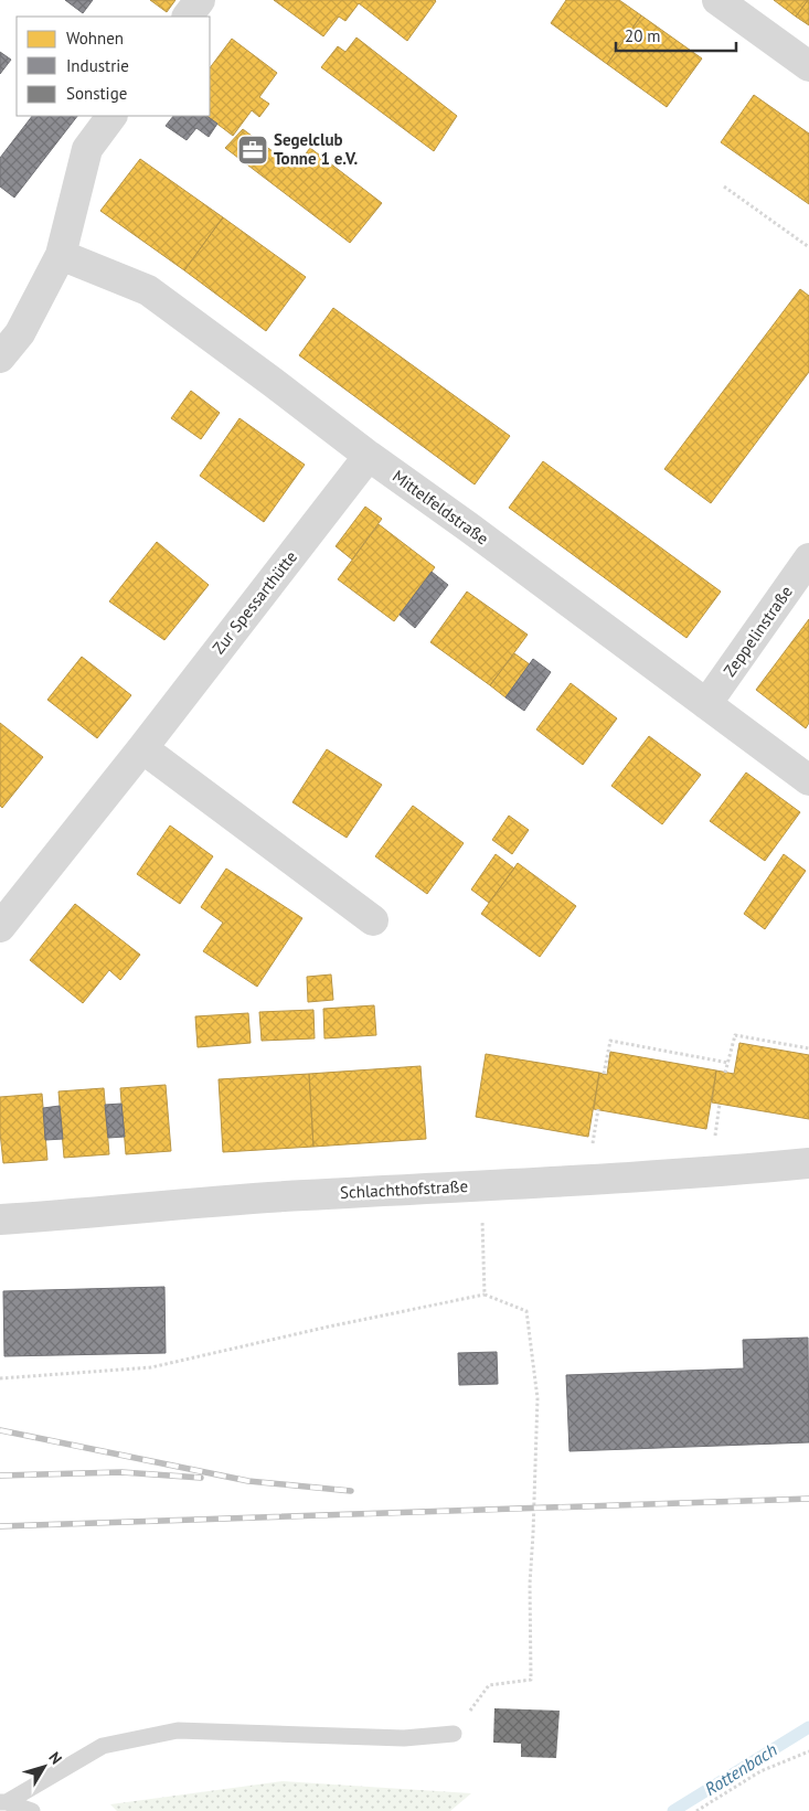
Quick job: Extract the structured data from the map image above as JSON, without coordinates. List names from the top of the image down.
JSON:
{
  "streets": {
    "street": [
      "Mittelfeldstraße",
      "Zur Spessarthütte",
      "Zeppelinstraße",
      "Schlachthofstraße"
    ]
  },
  "crossings": [
    ["Mittelfeldstraße", "Zur Spessarthütte"],
    ["Mittelfeldstraße", "Zeppelinstraße"]
  ],
  "water": ["Rottenbach"],
  "places": {
    "office": ["Segelclub Tonne 1 e.V."]
  },
  "legend": ["Wohnen", "Industrie", "Sonstige"],
  "scale_bar": "20 m",
  "north": "top right"
}
